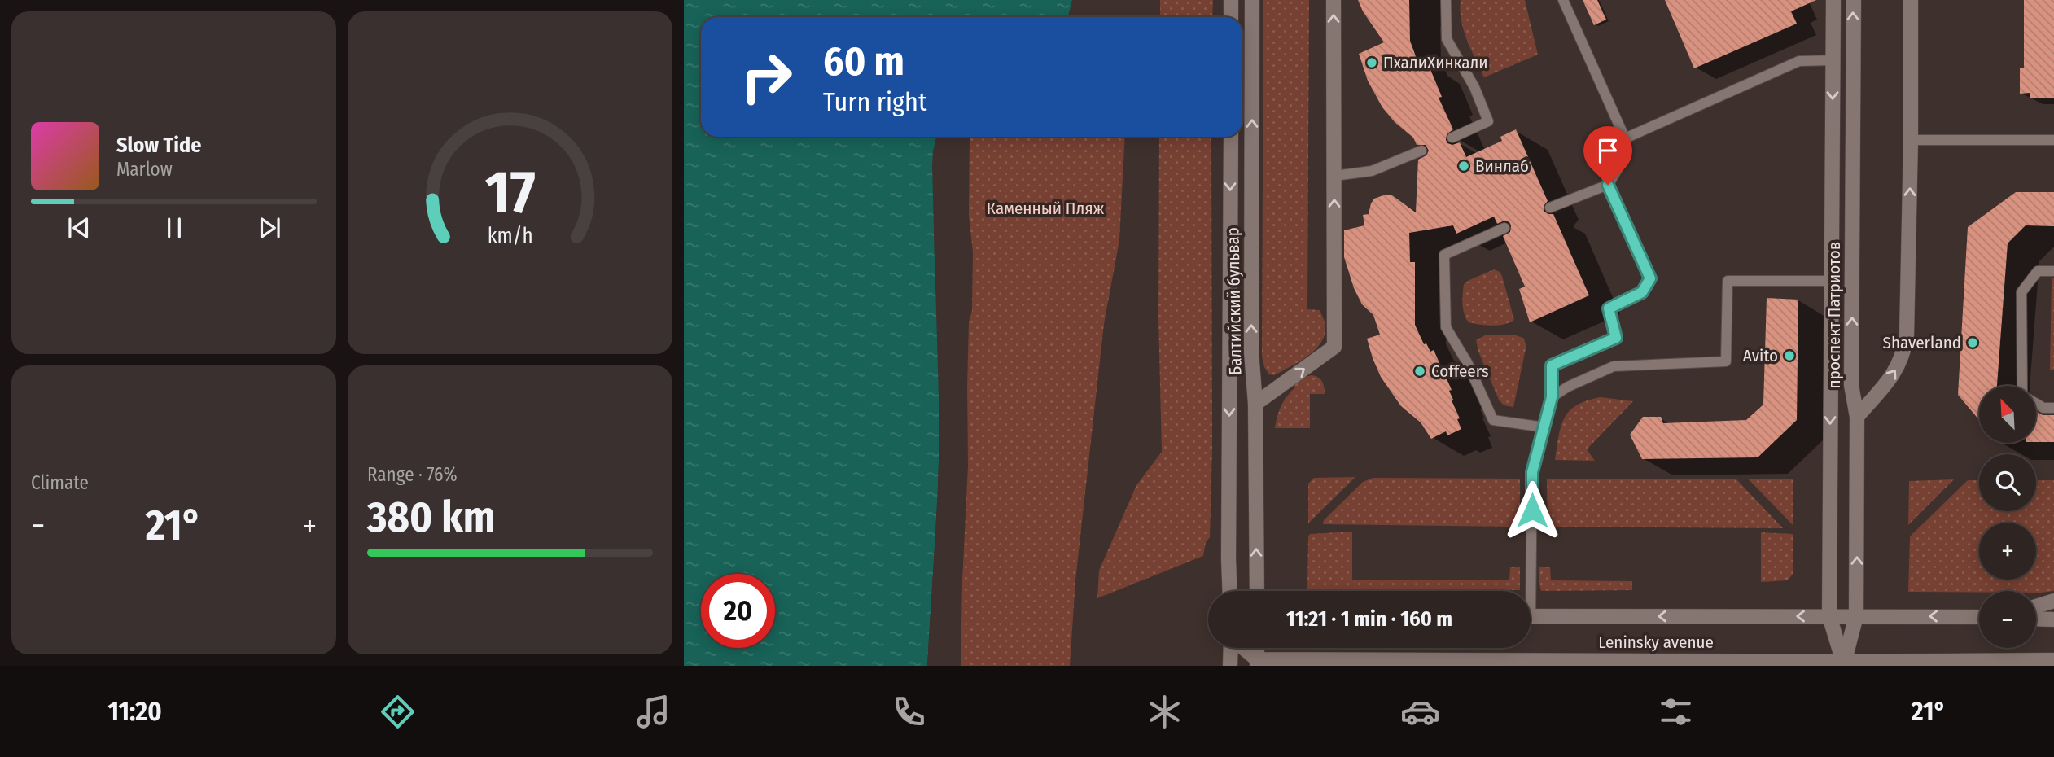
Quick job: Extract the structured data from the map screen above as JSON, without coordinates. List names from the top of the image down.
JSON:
{
  "streets": {
    "street": ["Балтийский бульвар", "проспект Патриотов", "Leninsky avenue"]
  },
  "crossings": [
    ["проспект Патриотов", "Leninsky avenue"]
  ],
  "parks": ["Каменный Пляж"],
  "places": [
    "ПхалиХинкали",
    "Винлаб",
    "Shaverland",
    "Avito",
    "Coffeers"
  ],
  "north": "top left",
  "page": {
    "turn": ["60 m", "Turn right"],
    "song": ["Slow Tide", "Marlow"],
    "tile": [
      "Climate",
      ["Range · 76%", "380 km"]
    ],
    "map_buttons": ["+", "−"],
    "heat": ["−", "21°", "+"],
    "limit": "20",
    "trip": "11:21 · 1 min · 160 m",
    "tabs": ["11:20", "21°"],
    "gauge": ["17", "km/h"]
  }
}
